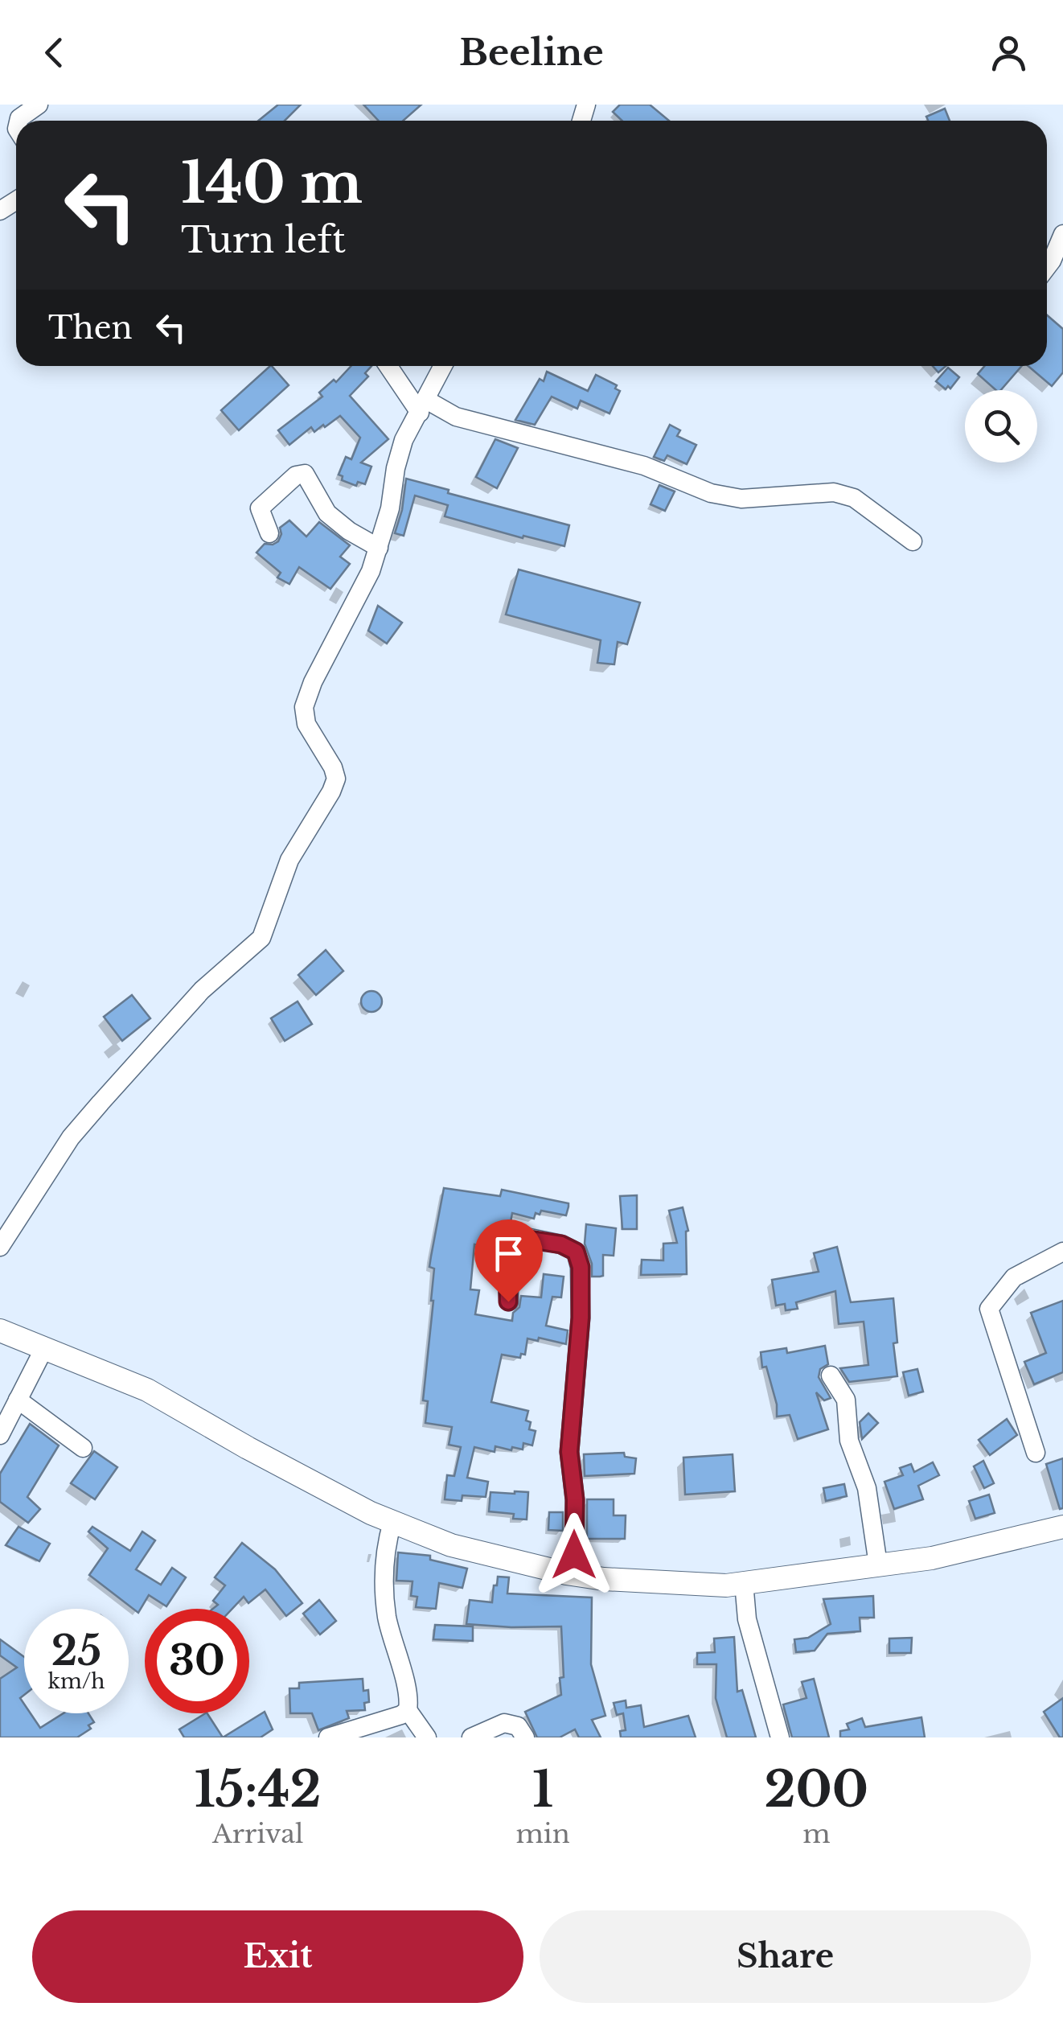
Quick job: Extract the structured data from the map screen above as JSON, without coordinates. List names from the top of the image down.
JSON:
{
  "page": {
    "header": "Beeline",
    "turn": ["140 m", "Turn left"],
    "then": "Then",
    "speed": "25 km/h",
    "limit": "30",
    "eta": [
      "15:42",
      "Arrival",
      "1",
      "min",
      "200",
      "m"
    ],
    "buttons": ["Exit", "Share"]
  }
}
